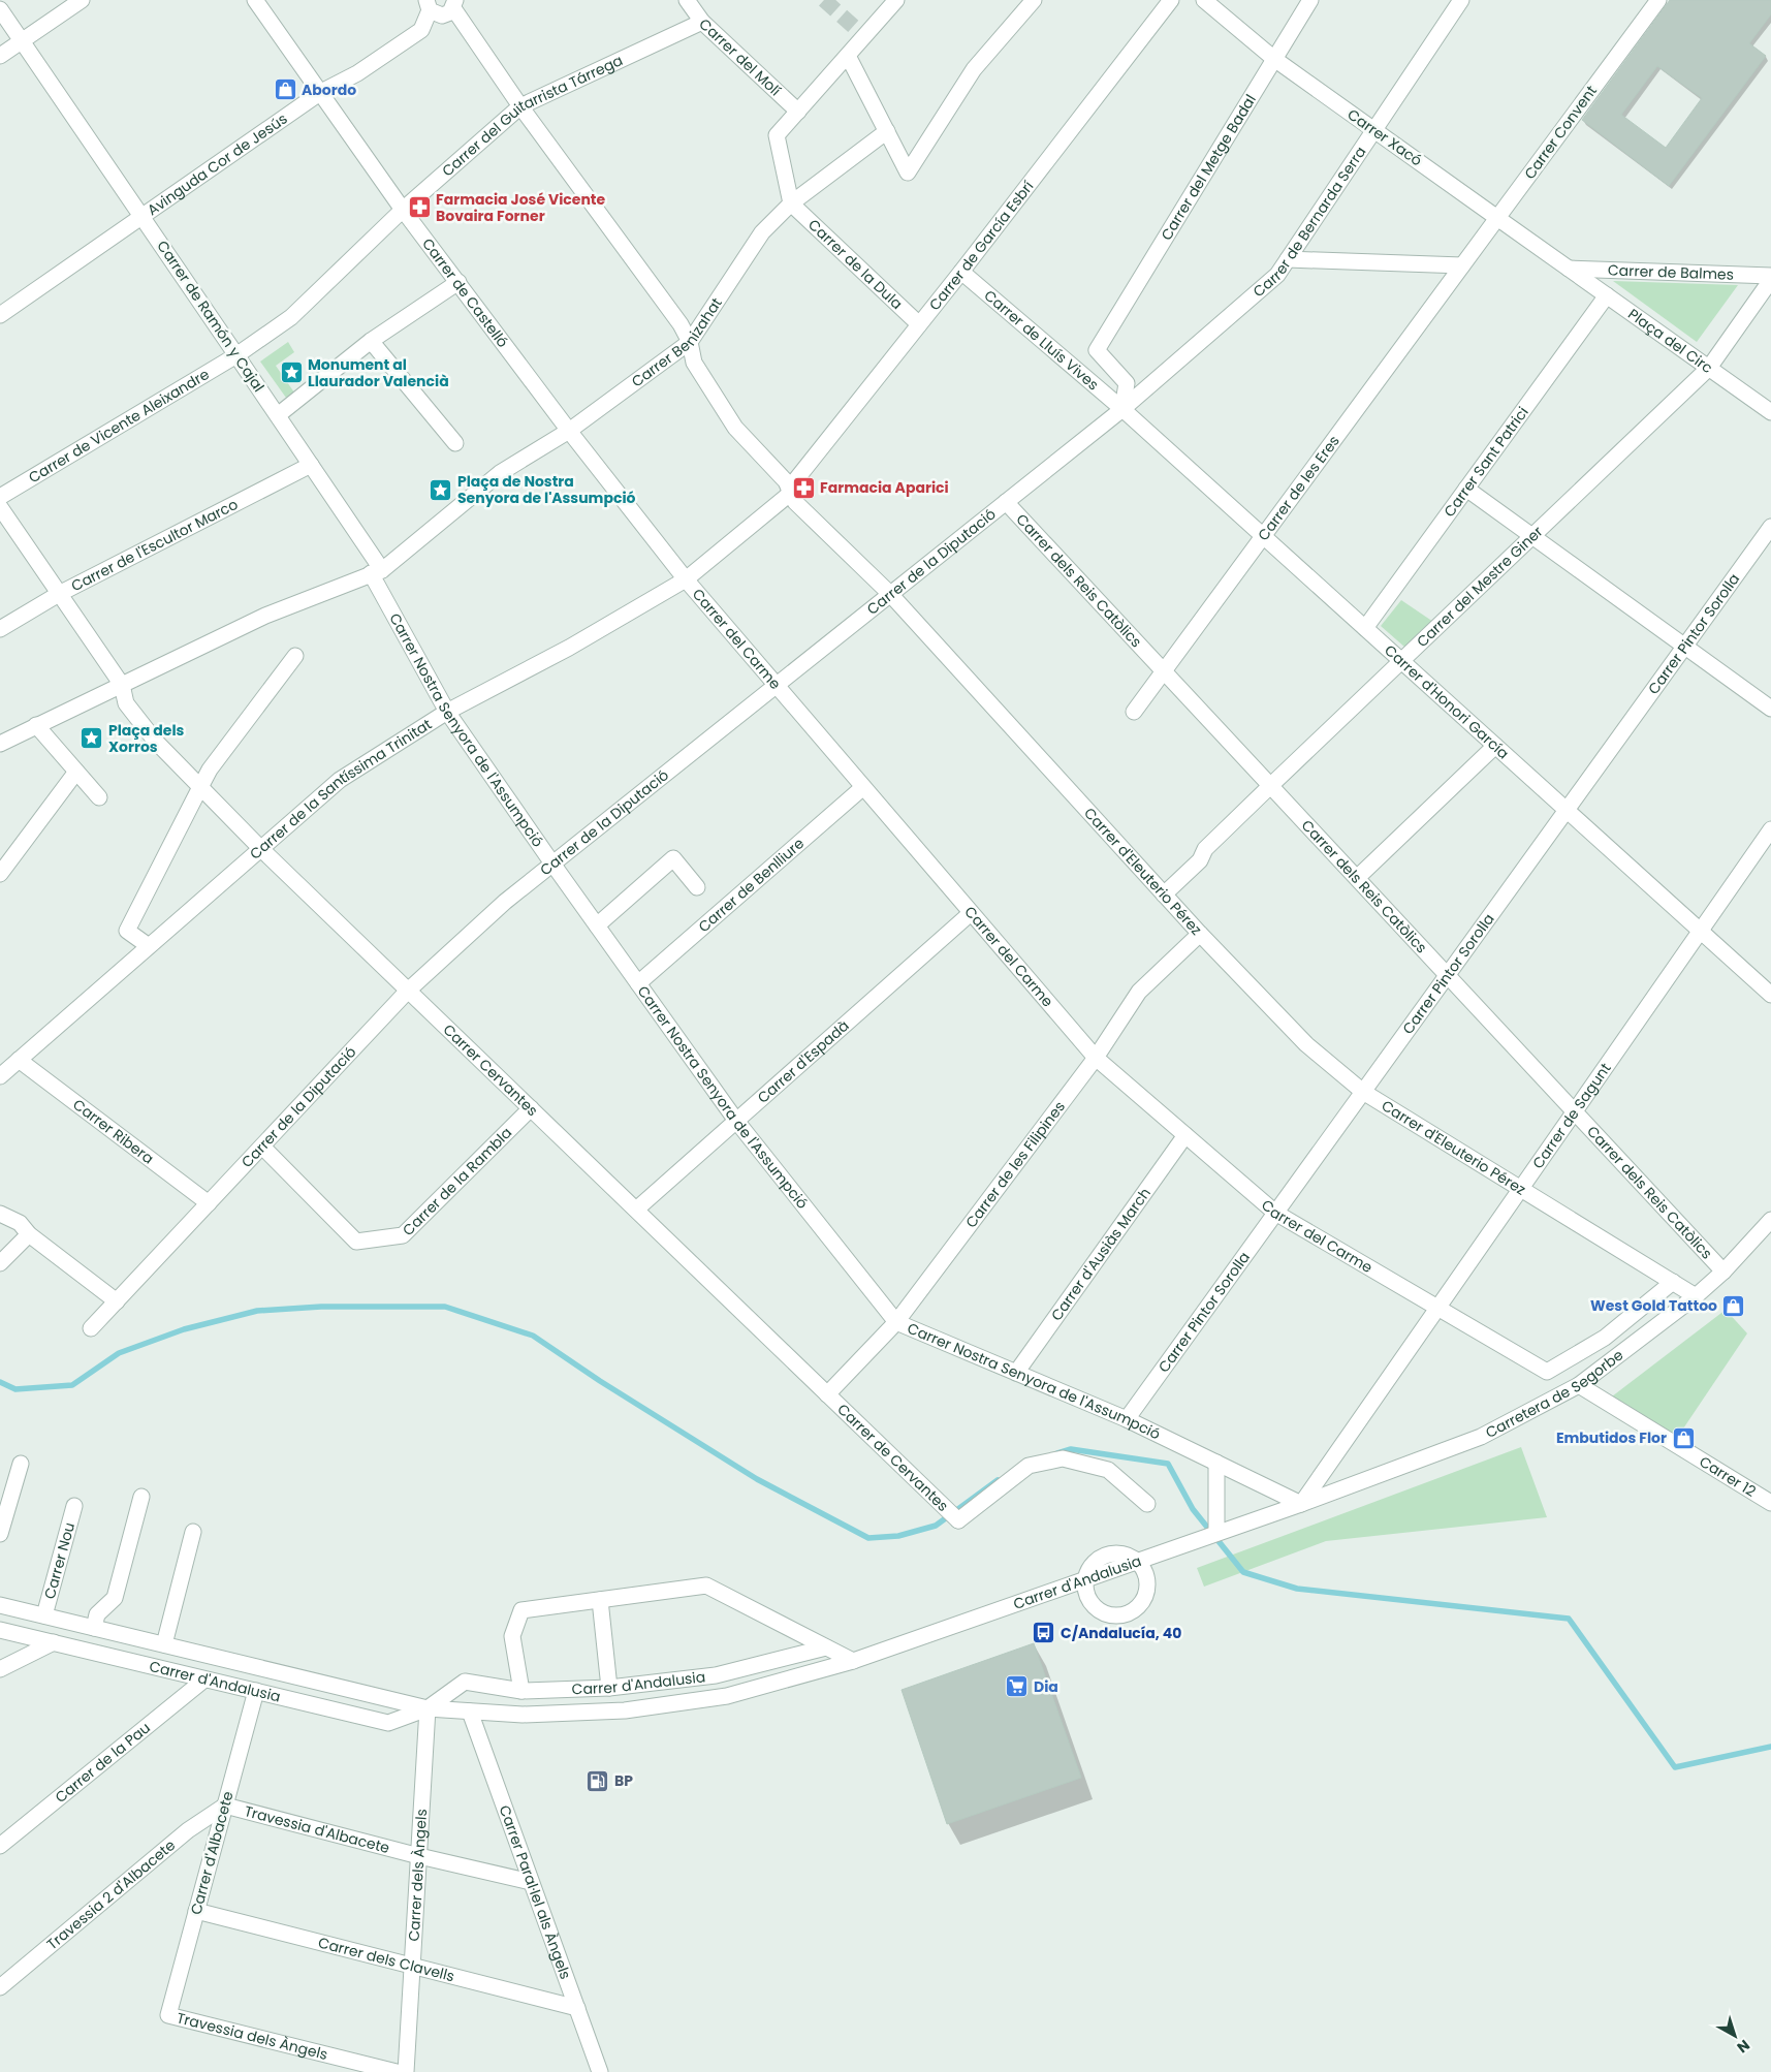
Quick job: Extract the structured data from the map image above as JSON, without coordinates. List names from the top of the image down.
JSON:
{
  "streets": {
    "street": [
      "Carrer del Molí",
      "Carrer del Guitarrista Tárrega",
      "Carrer Convent",
      "Carrer Xacó",
      "Avinguda Cor de Jesús",
      "Carrer del Metge Badal",
      "Carrer de Bernarda Serra",
      "Carrer de García Esbrí",
      "Carrer de la Dula",
      "Carrer de Balmes",
      "Carrer de Castelló",
      "Carrer de Ramón y Cajal",
      "Plaça del Circ",
      "Carrer de Lluís Vives",
      "Carrer Benizahat",
      "Carrer de Vicente Aleixandre",
      "Carrer Sant Patrici",
      "Carrer de les Eres",
      "Carrer de l'Escultor Marco",
      "Carrer de la Diputació",
      "Carrer dels Reis Catòlics",
      "Carrer del Mestre Giner",
      "Carrer Pintor Sorolla",
      "Carrer del Carme",
      "Carrer d'Honori García",
      "Carrer Nostra Senyora de l'Assumpció",
      "Carrer de la Santíssima Trinitat",
      "Carrer d'Eleuterio Pérez",
      "Carrer de Benlliure",
      "Carrer d'Espadà",
      "Carrer Cervantes",
      "Carrer de Sagunt",
      "Carrer Ribera",
      "Carrer de les Filipines",
      "Carrer de la Rambla",
      "Carrer d'Ausiàs March",
      "Carretera de Segorbe",
      "Carrer de Cervantes",
      "Carrer 12",
      "Carrer Nou",
      "Carrer d'Andalusia",
      "Carrer de la Pau",
      "Travessia d'Albacete",
      "Carrer d'Albacete",
      "Carrer dels Àngels",
      "Carrer Paral·lel als Àngels",
      "Travessia 2 d'Albacete",
      "Carrer dels Clavells",
      "Travessia dels Àngels"
    ]
  },
  "crossings": [
    ["Carrer del Molí", "Carrer del Guitarrista Tárrega"],
    ["Carrer del Guitarrista Tárrega", "Carrer de Castelló"],
    ["Carrer del Guitarrista Tárrega", "Carrer de Ramón y Cajal"],
    ["Carrer del Guitarrista Tárrega", "Carrer de Vicente Aleixandre"],
    ["Carrer del Guitarrista Tárrega", "Carrer d'Eleuterio Pérez"],
    ["Carrer Convent", "Carrer Xacó"],
    ["Carrer Convent", "Carrer de les Eres"],
    ["Carrer Xacó", "Carrer del Metge Badal"],
    ["Carrer Xacó", "Carrer de Bernarda Serra"],
    ["Carrer Xacó", "Carrer de Balmes"],
    ["Carrer Xacó", "Plaça del Circ"],
    ["Avinguda Cor de Jesús", "Carrer de Castelló"],
    ["Avinguda Cor de Jesús", "Carrer de Ramón y Cajal"],
    ["Carrer del Metge Badal", "Carrer de Lluís Vives"],
    ["Carrer del Metge Badal", "Carrer de la Diputació"],
    ["Carrer del Metge Badal", "Carrer d'Honori García"],
    ["Carrer de Bernarda Serra", "Carrer de la Diputació"],
    ["Carrer de García Esbrí", "Carrer de la Dula"],
    ["Carrer de García Esbrí", "Carrer de Lluís Vives"],
    ["Carrer de García Esbrí", "Carrer de la Santíssima Trinitat"],
    ["Carrer de García Esbrí", "Carrer d'Eleuterio Pérez"],
    ["Carrer de la Dula", "Carrer Benizahat"],
    ["Carrer de Balmes", "Plaça del Circ"],
    ["Carrer de Castelló", "Carrer Benizahat"],
    ["Carrer de Castelló", "Carrer del Carme"],
    ["Carrer de Ramón y Cajal", "Carrer de Vicente Aleixandre"],
    ["Carrer de Ramón y Cajal", "Carrer de l'Escultor Marco"],
    ["Carrer de Ramón y Cajal", "Carrer Nostra Senyora de l'Assumpció"],
    ["Plaça del Circ", "Carrer Sant Patrici"],
    ["Plaça del Circ", "Carrer del Mestre Giner"],
    ["Carrer de Lluís Vives", "Carrer de la Diputació"],
    ["Carrer de Lluís Vives", "Carrer d'Honori García"],
    ["Carrer Benizahat", "Carrer del Carme"],
    ["Carrer Benizahat", "Carrer d'Eleuterio Pérez"],
    ["Carrer Sant Patrici", "Carrer d'Honori García"],
    ["Carrer de les Eres", "Carrer dels Reis Catòlics"],
    ["Carrer de les Eres", "Carrer d'Honori García"],
    ["Carrer de la Diputació", "Carrer dels Reis Catòlics"],
    ["Carrer de la Diputació", "Carrer del Carme"],
    ["Carrer de la Diputació", "Carrer d'Honori García"],
    ["Carrer de la Diputació", "Carrer Nostra Senyora de l'Assumpció"],
    ["Carrer de la Diputació", "Carrer d'Eleuterio Pérez"],
    ["Carrer de la Diputació", "Carrer Cervantes"],
    ["Carrer de la Diputació", "Carrer Ribera"],
    ["Carrer de la Diputació", "Carrer de la Rambla"],
    ["Carrer dels Reis Catòlics", "Carrer del Mestre Giner"],
    ["Carrer dels Reis Catòlics", "Carrer Pintor Sorolla"],
    ["Carrer dels Reis Catòlics", "Carrer de Sagunt"],
    ["Carrer dels Reis Catòlics", "Carretera de Segorbe"],
    ["Carrer del Mestre Giner", "Carrer d'Honori García"],
    ["Carrer del Mestre Giner", "Carrer d'Eleuterio Pérez"],
    ["Carrer Pintor Sorolla", "Carrer del Carme"],
    ["Carrer Pintor Sorolla", "Carrer d'Honori García"],
    ["Carrer Pintor Sorolla", "Carrer Nostra Senyora de l'Assumpció"],
    ["Carrer Pintor Sorolla", "Carrer d'Eleuterio Pérez"],
    ["Carrer del Carme", "Carrer de la Santíssima Trinitat"],
    ["Carrer del Carme", "Carrer de Benlliure"],
    ["Carrer del Carme", "Carrer d'Espadà"],
    ["Carrer del Carme", "Carrer de Sagunt"],
    ["Carrer del Carme", "Carrer de les Filipines"],
    ["Carrer del Carme", "Carrer d'Ausiàs March"],
    ["Carrer del Carme", "Carretera de Segorbe"],
    ["Carrer d'Honori García", "Carrer de Sagunt"],
    ["Carrer Nostra Senyora de l'Assumpció", "Carrer de la Santíssima Trinitat"],
    ["Carrer Nostra Senyora de l'Assumpció", "Carrer de Benlliure"],
    ["Carrer Nostra Senyora de l'Assumpció", "Carrer d'Espadà"],
    ["Carrer Nostra Senyora de l'Assumpció", "Carrer de Sagunt"],
    ["Carrer Nostra Senyora de l'Assumpció", "Carrer de les Filipines"],
    ["Carrer Nostra Senyora de l'Assumpció", "Carrer d'Ausiàs March"],
    ["Carrer Nostra Senyora de l'Assumpció", "Carretera de Segorbe"],
    ["Carrer Nostra Senyora de l'Assumpció", "Carrer d'Andalusia"],
    ["Carrer de la Santíssima Trinitat", "Carrer d'Eleuterio Pérez"],
    ["Carrer de la Santíssima Trinitat", "Carrer Cervantes"],
    ["Carrer de la Santíssima Trinitat", "Carrer Ribera"],
    ["Carrer d'Eleuterio Pérez", "Carrer de Sagunt"],
    ["Carrer d'Eleuterio Pérez", "Carrer de les Filipines"],
    ["Carrer d'Eleuterio Pérez", "Carretera de Segorbe"],
    ["Carrer d'Espadà", "Carrer Cervantes"],
    ["Carrer Cervantes", "Carrer de les Filipines"],
    ["Carrer Cervantes", "Carrer de la Rambla"],
    ["Carrer Cervantes", "Carrer de Cervantes"],
    ["Carrer de Sagunt", "Carretera de Segorbe"],
    ["Carrer de Sagunt", "Carrer d'Andalusia"],
    ["Carrer de les Filipines", "Carrer de Cervantes"],
    ["Carretera de Segorbe", "Carrer 12"],
    ["Carretera de Segorbe", "Carrer d'Andalusia"],
    ["Carrer Nou", "Carrer d'Andalusia"],
    ["Carrer d'Andalusia", "Carrer de la Pau"],
    ["Carrer d'Andalusia", "Carrer d'Albacete"],
    ["Carrer d'Andalusia", "Carrer dels Àngels"],
    ["Carrer d'Andalusia", "Carrer Paral·lel als Àngels"],
    ["Travessia d'Albacete", "Carrer d'Albacete"],
    ["Travessia d'Albacete", "Carrer dels Àngels"],
    ["Travessia d'Albacete", "Carrer Paral·lel als Àngels"],
    ["Travessia d'Albacete", "Travessia 2 d'Albacete"],
    ["Carrer d'Albacete", "Travessia 2 d'Albacete"],
    ["Carrer d'Albacete", "Carrer dels Clavells"],
    ["Carrer d'Albacete", "Travessia dels Àngels"],
    ["Carrer dels Àngels", "Carrer dels Clavells"],
    ["Carrer Paral·lel als Àngels", "Carrer dels Clavells"]
  ],
  "places": {
    "shop": ["Abordo", "West Gold Tattoo", "Embutidos Flor"],
    "pharmacy": ["Farmacia José Vicente Bovaira Forner", "Farmacia Aparici"],
    "place": ["Monument al Llaurador Valencià", "Plaça de Nostra Senyora de l'Assumpció", "Plaça dels Xorros"],
    "bus stop": ["C/Andalucía, 40"],
    "supermarket": ["Dia"],
    "fuel station": ["BP"]
  },
  "north": "bottom right"
}
